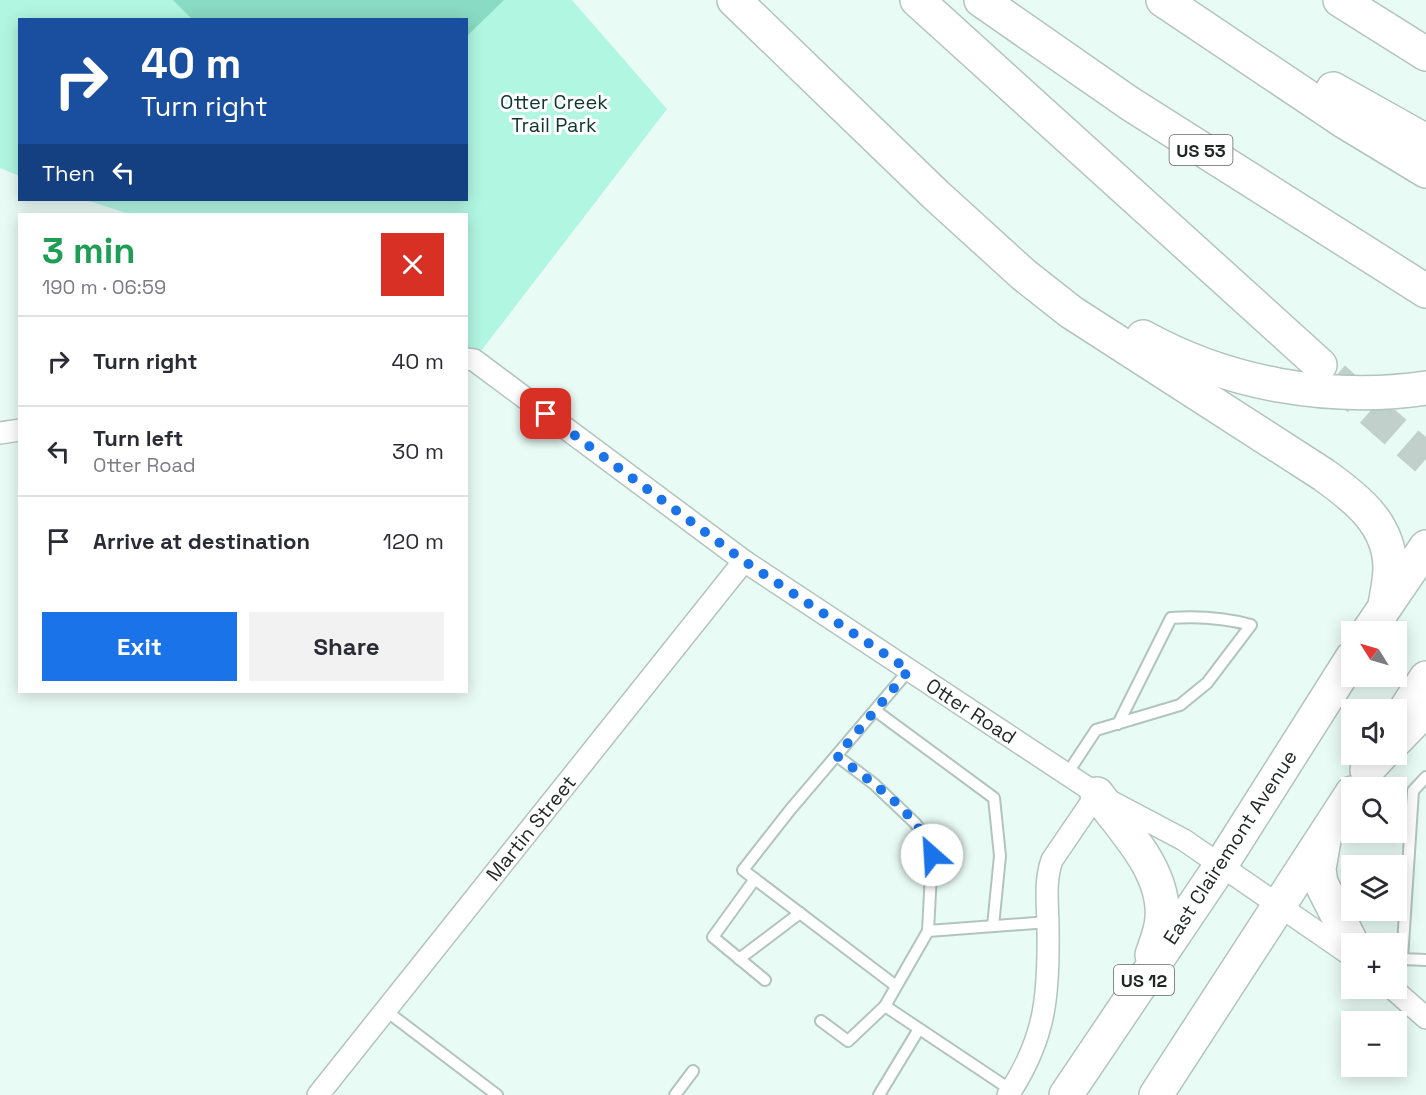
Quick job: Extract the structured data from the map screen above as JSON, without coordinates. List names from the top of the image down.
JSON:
{
  "streets": {
    "main road": ["US 53", "East Clairemont Avenue", "US 12"],
    "street": ["Otter Road", "Martin Street"]
  },
  "crossings": [
    ["Otter Road", "Martin Street"],
    ["Otter Road", "East Clairemont Avenue"]
  ],
  "parks": ["Otter Creek Trail Park"],
  "north": "top left",
  "page": {
    "turn": ["40 m", "Turn right"],
    "then": "Then",
    "heading": ["3 min", "190 m · 06:59"],
    "list": [
      {
        "name": "Turn right",
        "value": "40 m"
      },
      {
        "name": "Turn left",
        "note": "Otter Road",
        "value": "30 m"
      },
      {
        "name": "Arrive at destination",
        "value": "120 m"
      }
    ],
    "buttons": ["Exit", "Share"],
    "map_buttons": ["+", "−"]
  }
}
